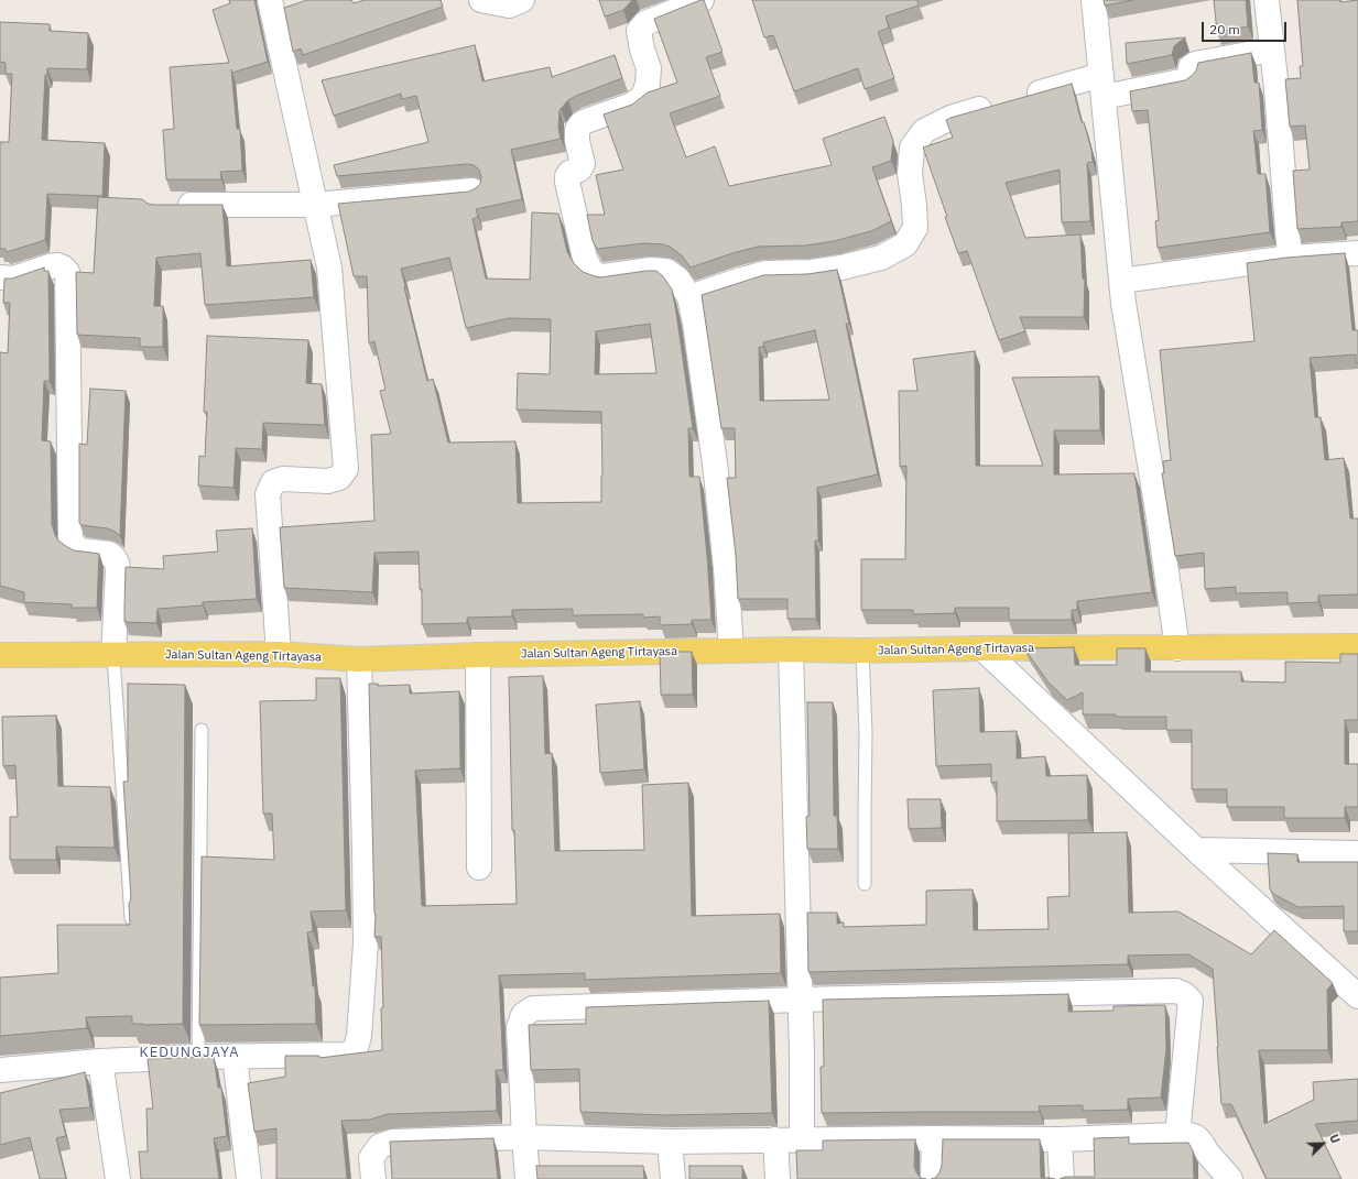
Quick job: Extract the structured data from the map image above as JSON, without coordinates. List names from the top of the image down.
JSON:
{
  "streets": {
    "main road": ["Jalan Sultan Ageng Tirtayasa"]
  },
  "districts": ["KEDUNGJAYA"],
  "scale_bar": "20 m",
  "north": "top right"
}
